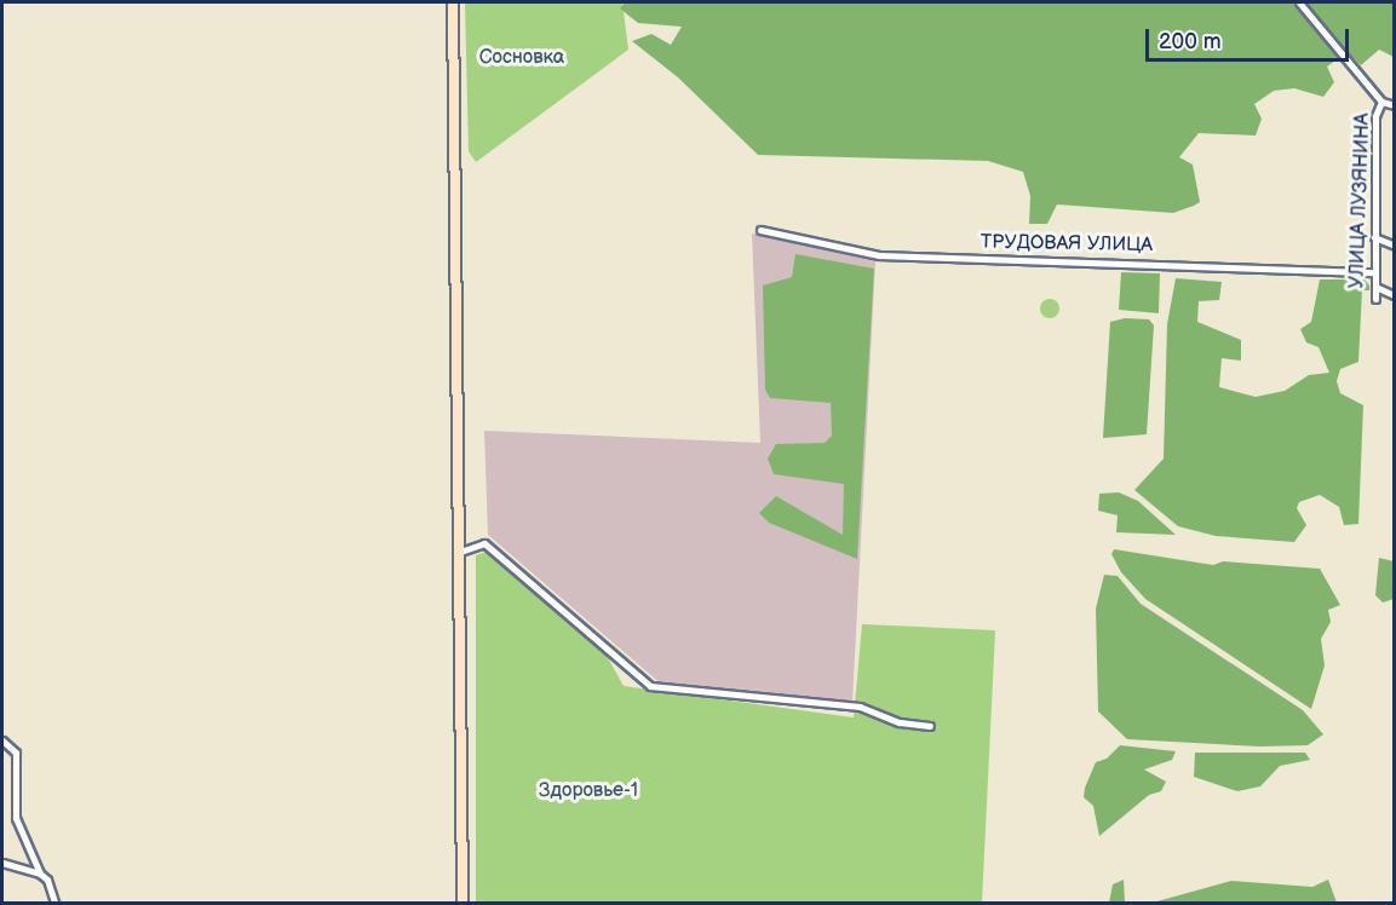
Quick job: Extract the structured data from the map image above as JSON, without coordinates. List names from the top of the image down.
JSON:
{
  "streets": {
    "street": ["УЛИЦА ЛУЗЯНИНА", "ТРУДОВАЯ УЛИЦА"]
  },
  "crossings": [
    ["УЛИЦА ЛУЗЯНИНА", "ТРУДОВАЯ УЛИЦА"]
  ],
  "parks": ["Сосновка", "Здоровье-1"],
  "scale_bar": "200 m"
}
